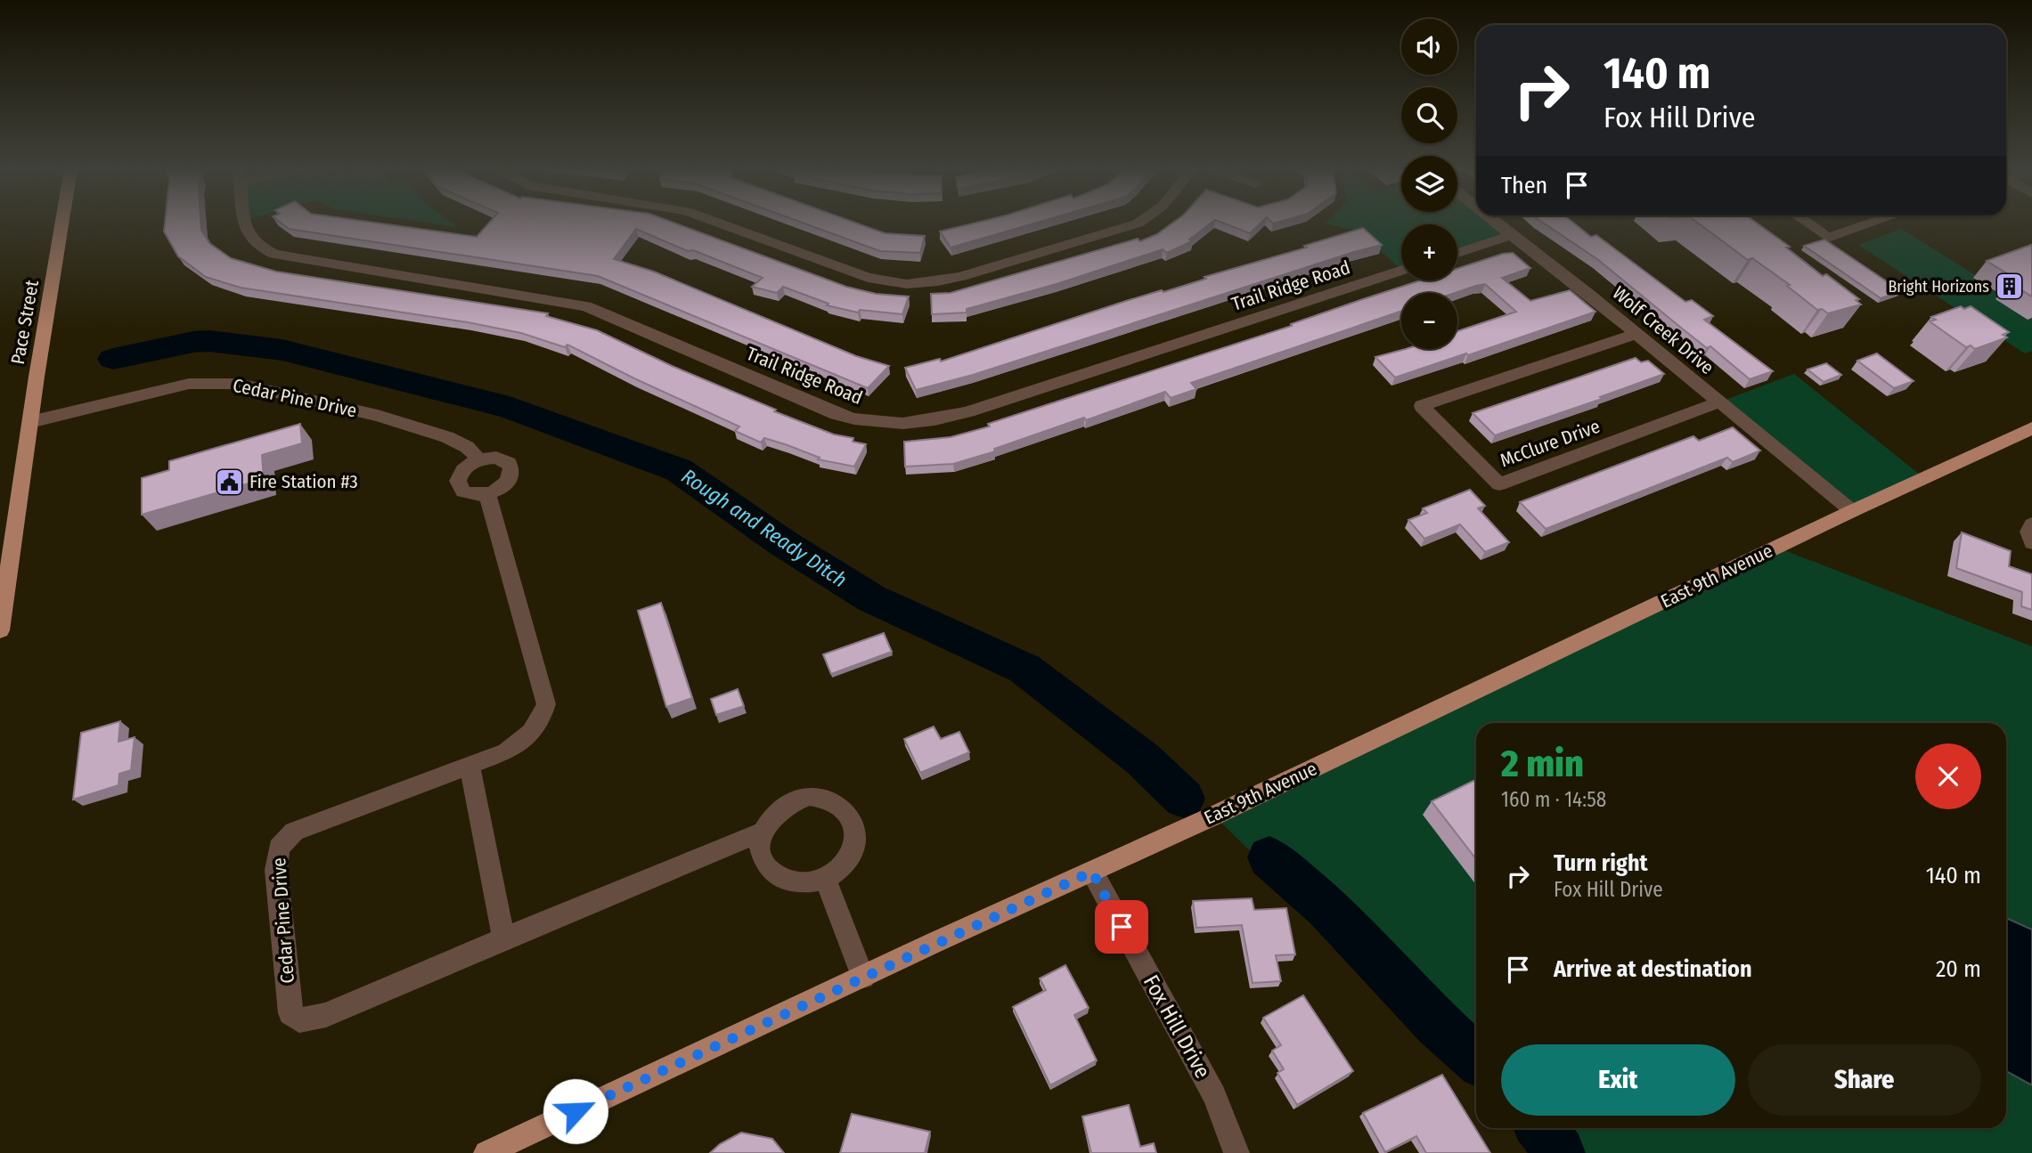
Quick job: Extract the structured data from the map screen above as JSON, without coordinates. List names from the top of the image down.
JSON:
{
  "streets": {
    "main road": ["Pace Street", "East 9th Avenue"],
    "street": [
      "Trail Ridge Road",
      "Wolf Creek Drive",
      "Cedar Pine Drive",
      "McClure Drive",
      "Fox Hill Drive"
    ]
  },
  "crossings": [
    ["Pace Street", "Cedar Pine Drive"],
    ["Wolf Creek Drive", "McClure Drive"],
    ["Wolf Creek Drive", "East 9th Avenue"],
    ["East 9th Avenue", "Fox Hill Drive"]
  ],
  "water": ["Rough and Ready Ditch"],
  "places": {
    "building": ["Bright Horizons"],
    "public building": ["Fire Station #3"]
  },
  "page": {
    "map_buttons": ["+", "−"],
    "turn": ["140 m", "Fox Hill Drive"],
    "then": "Then",
    "heading": ["2 min", "160 m · 14:58"],
    "list": [
      {
        "name": "Turn right",
        "note": "Fox Hill Drive",
        "value": "140 m"
      },
      {
        "name": "Arrive at destination",
        "value": "20 m"
      }
    ],
    "buttons": ["Exit", "Share"]
  }
}
